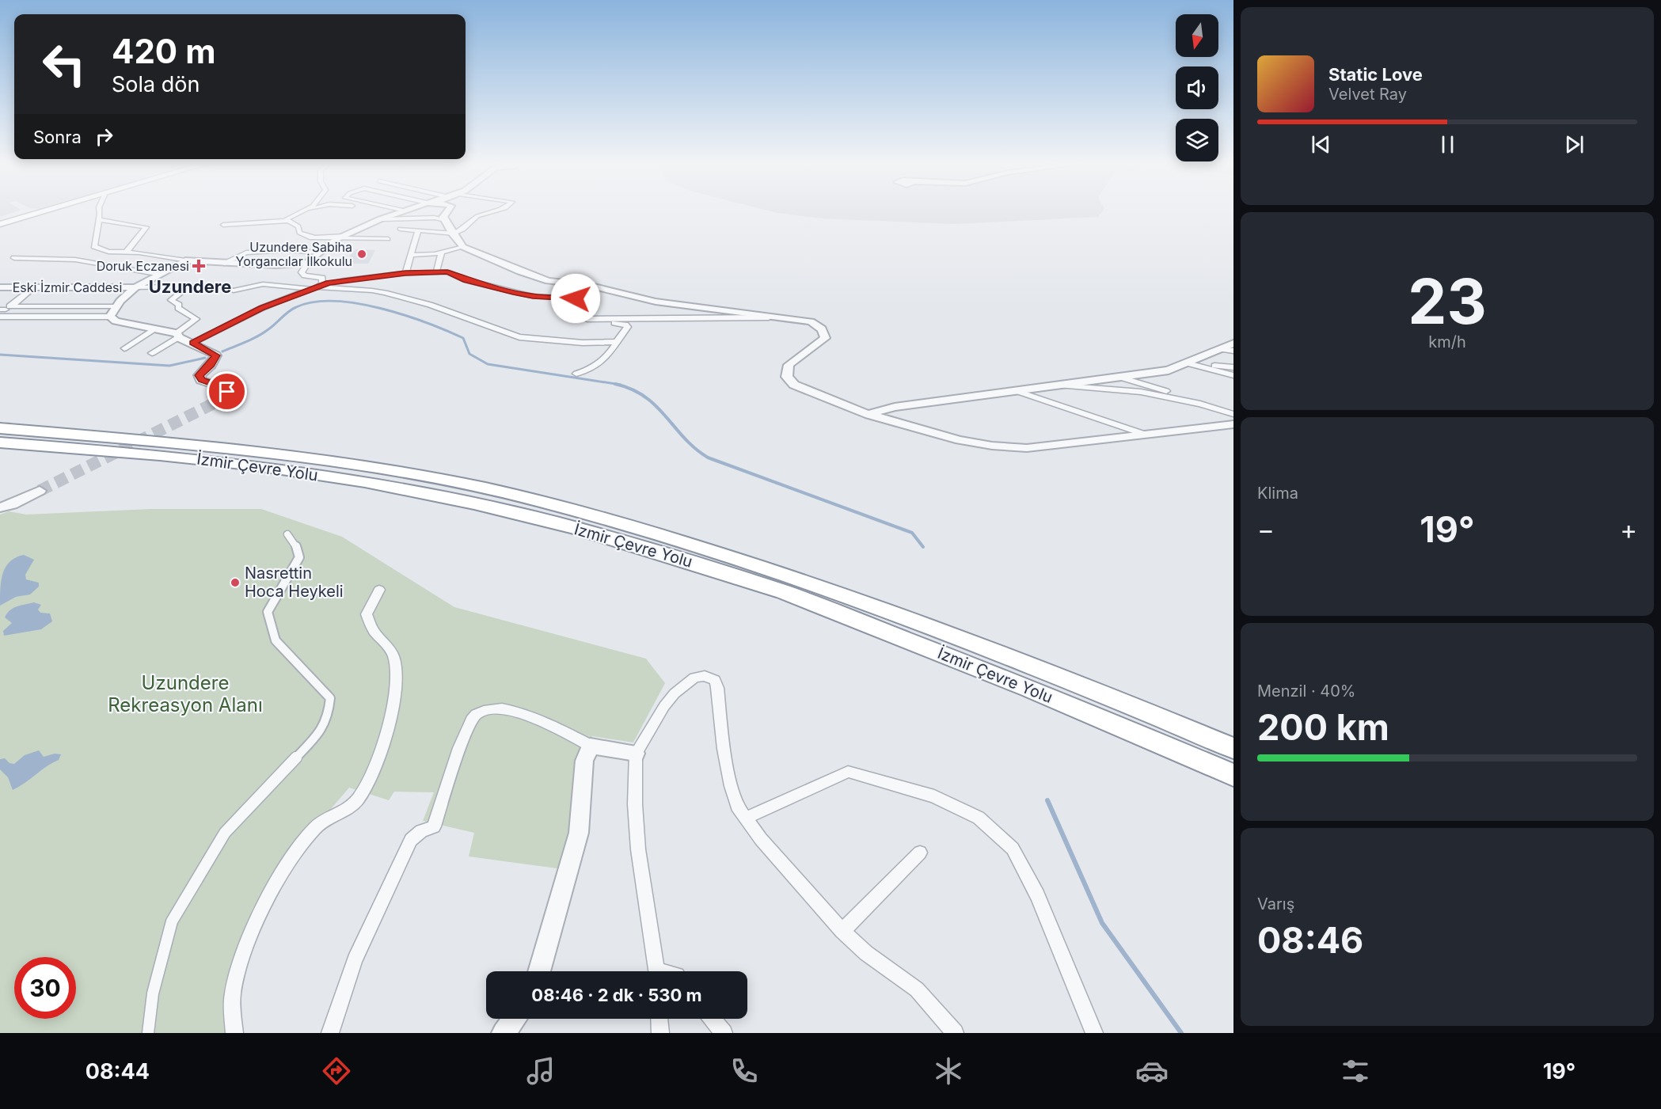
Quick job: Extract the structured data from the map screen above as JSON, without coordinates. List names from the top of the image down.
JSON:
{
  "streets": {
    "highway": ["İzmir Çevre Yolu"],
    "street": ["Eski İzmir Caddesi"]
  },
  "districts": ["Uzundere"],
  "parks": ["Uzundere Rekreasyon Alanı"],
  "places": {
    "other": ["Uzundere Sabiha Yorgancılar İlkokulu", "Nasrettin Hoca Heykeli"],
    "health": ["Doruk Eczanesi"]
  },
  "north": "bottom",
  "page": {
    "turn": ["420 m", "Sola dön"],
    "song": ["Static Love", "Velvet Ray"],
    "then": "Sonra",
    "tile": [
      ["23", "km/h"],
      "Klima",
      ["Menzil · 40%", "200 km"],
      ["Varış", "08:46"]
    ],
    "heat": ["−", "19°", "+"],
    "limit": "30",
    "trip": "08:46 · 2 dk · 530 m",
    "tabs": ["08:44", "19°"]
  }
}
